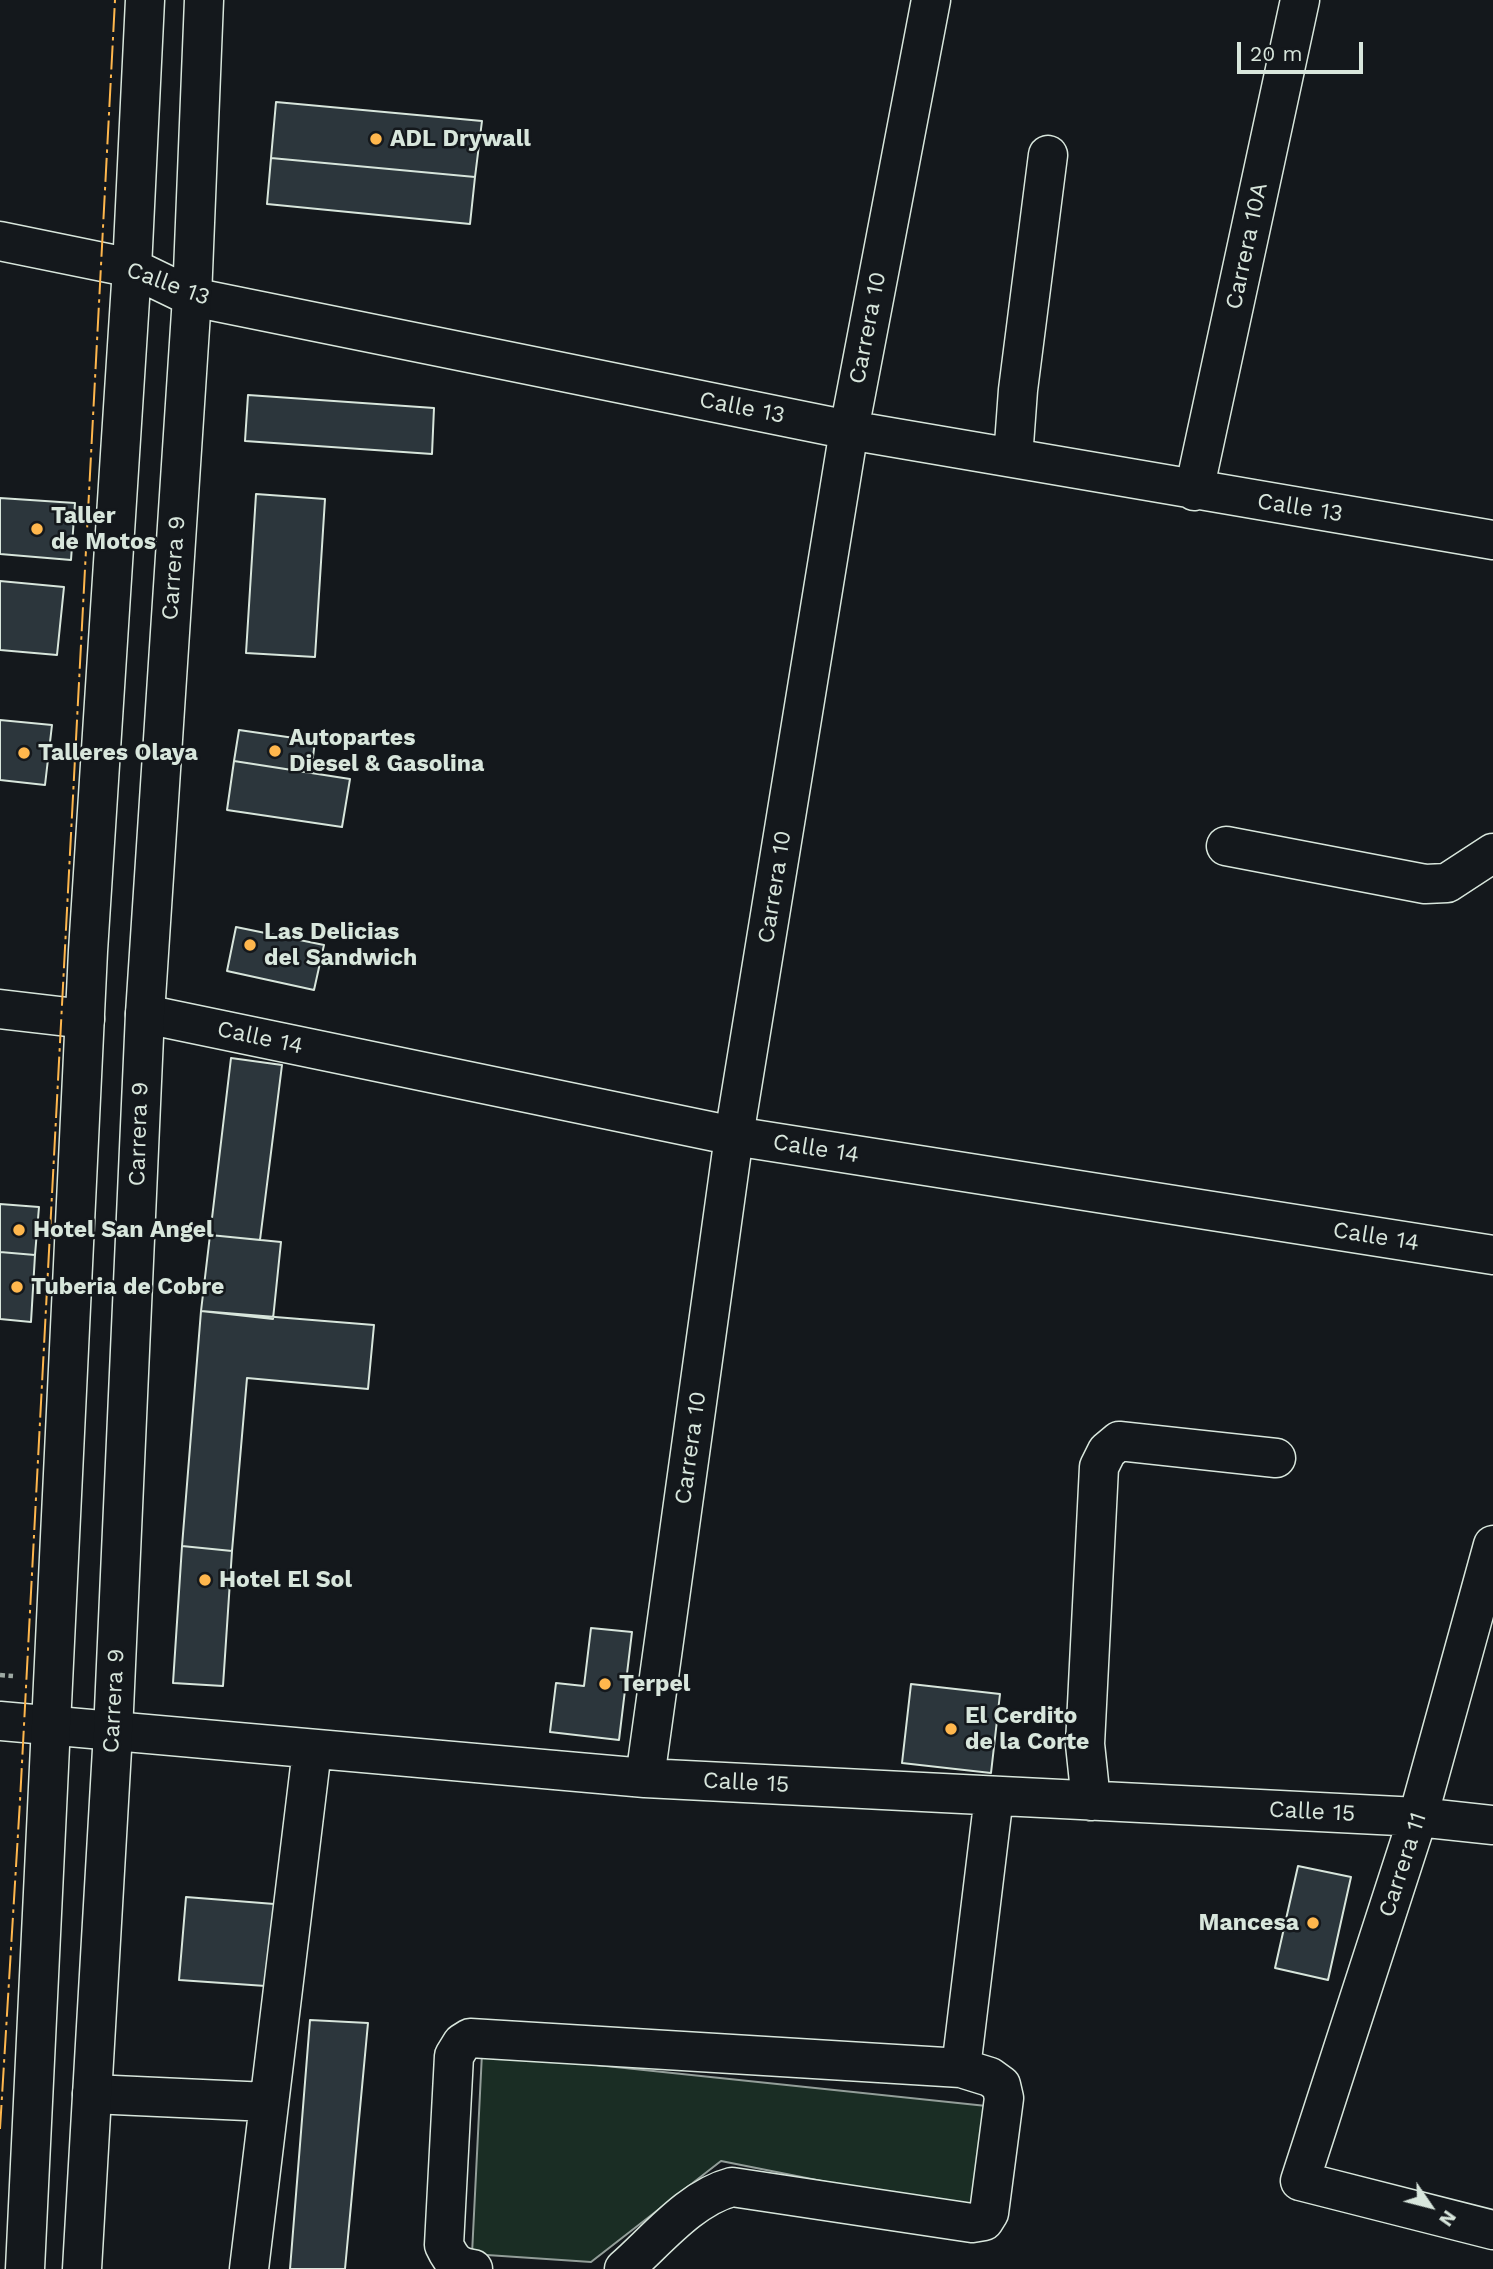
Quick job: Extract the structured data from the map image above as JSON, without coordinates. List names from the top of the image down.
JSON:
{
  "streets": {
    "street": [
      "Carrera 10A",
      "Calle 13",
      "Carrera 10",
      "Carrera 9",
      "Calle 14",
      "Calle 15",
      "Carrera 11"
    ]
  },
  "crossings": [
    ["Carrera 10A", "Calle 13"],
    ["Calle 13", "Carrera 10"],
    ["Calle 13", "Carrera 9"],
    ["Carrera 10", "Calle 14"],
    ["Carrera 10", "Calle 15"],
    ["Carrera 9", "Calle 14"],
    ["Carrera 9", "Calle 15"],
    ["Calle 15", "Carrera 11"]
  ],
  "places": [
    "ADL Drywall",
    "Taller de Motos",
    "Autopartes Diesel & Gasolina",
    "Talleres Olaya",
    "Las Delicias del Sandwich",
    "Hotel San Angel",
    "Tuberia de Cobre",
    "Hotel El Sol",
    "Terpel",
    "El Cerdito de la Corte",
    "Mancesa"
  ],
  "scale_bar": "20 m",
  "north": "bottom right"
}
